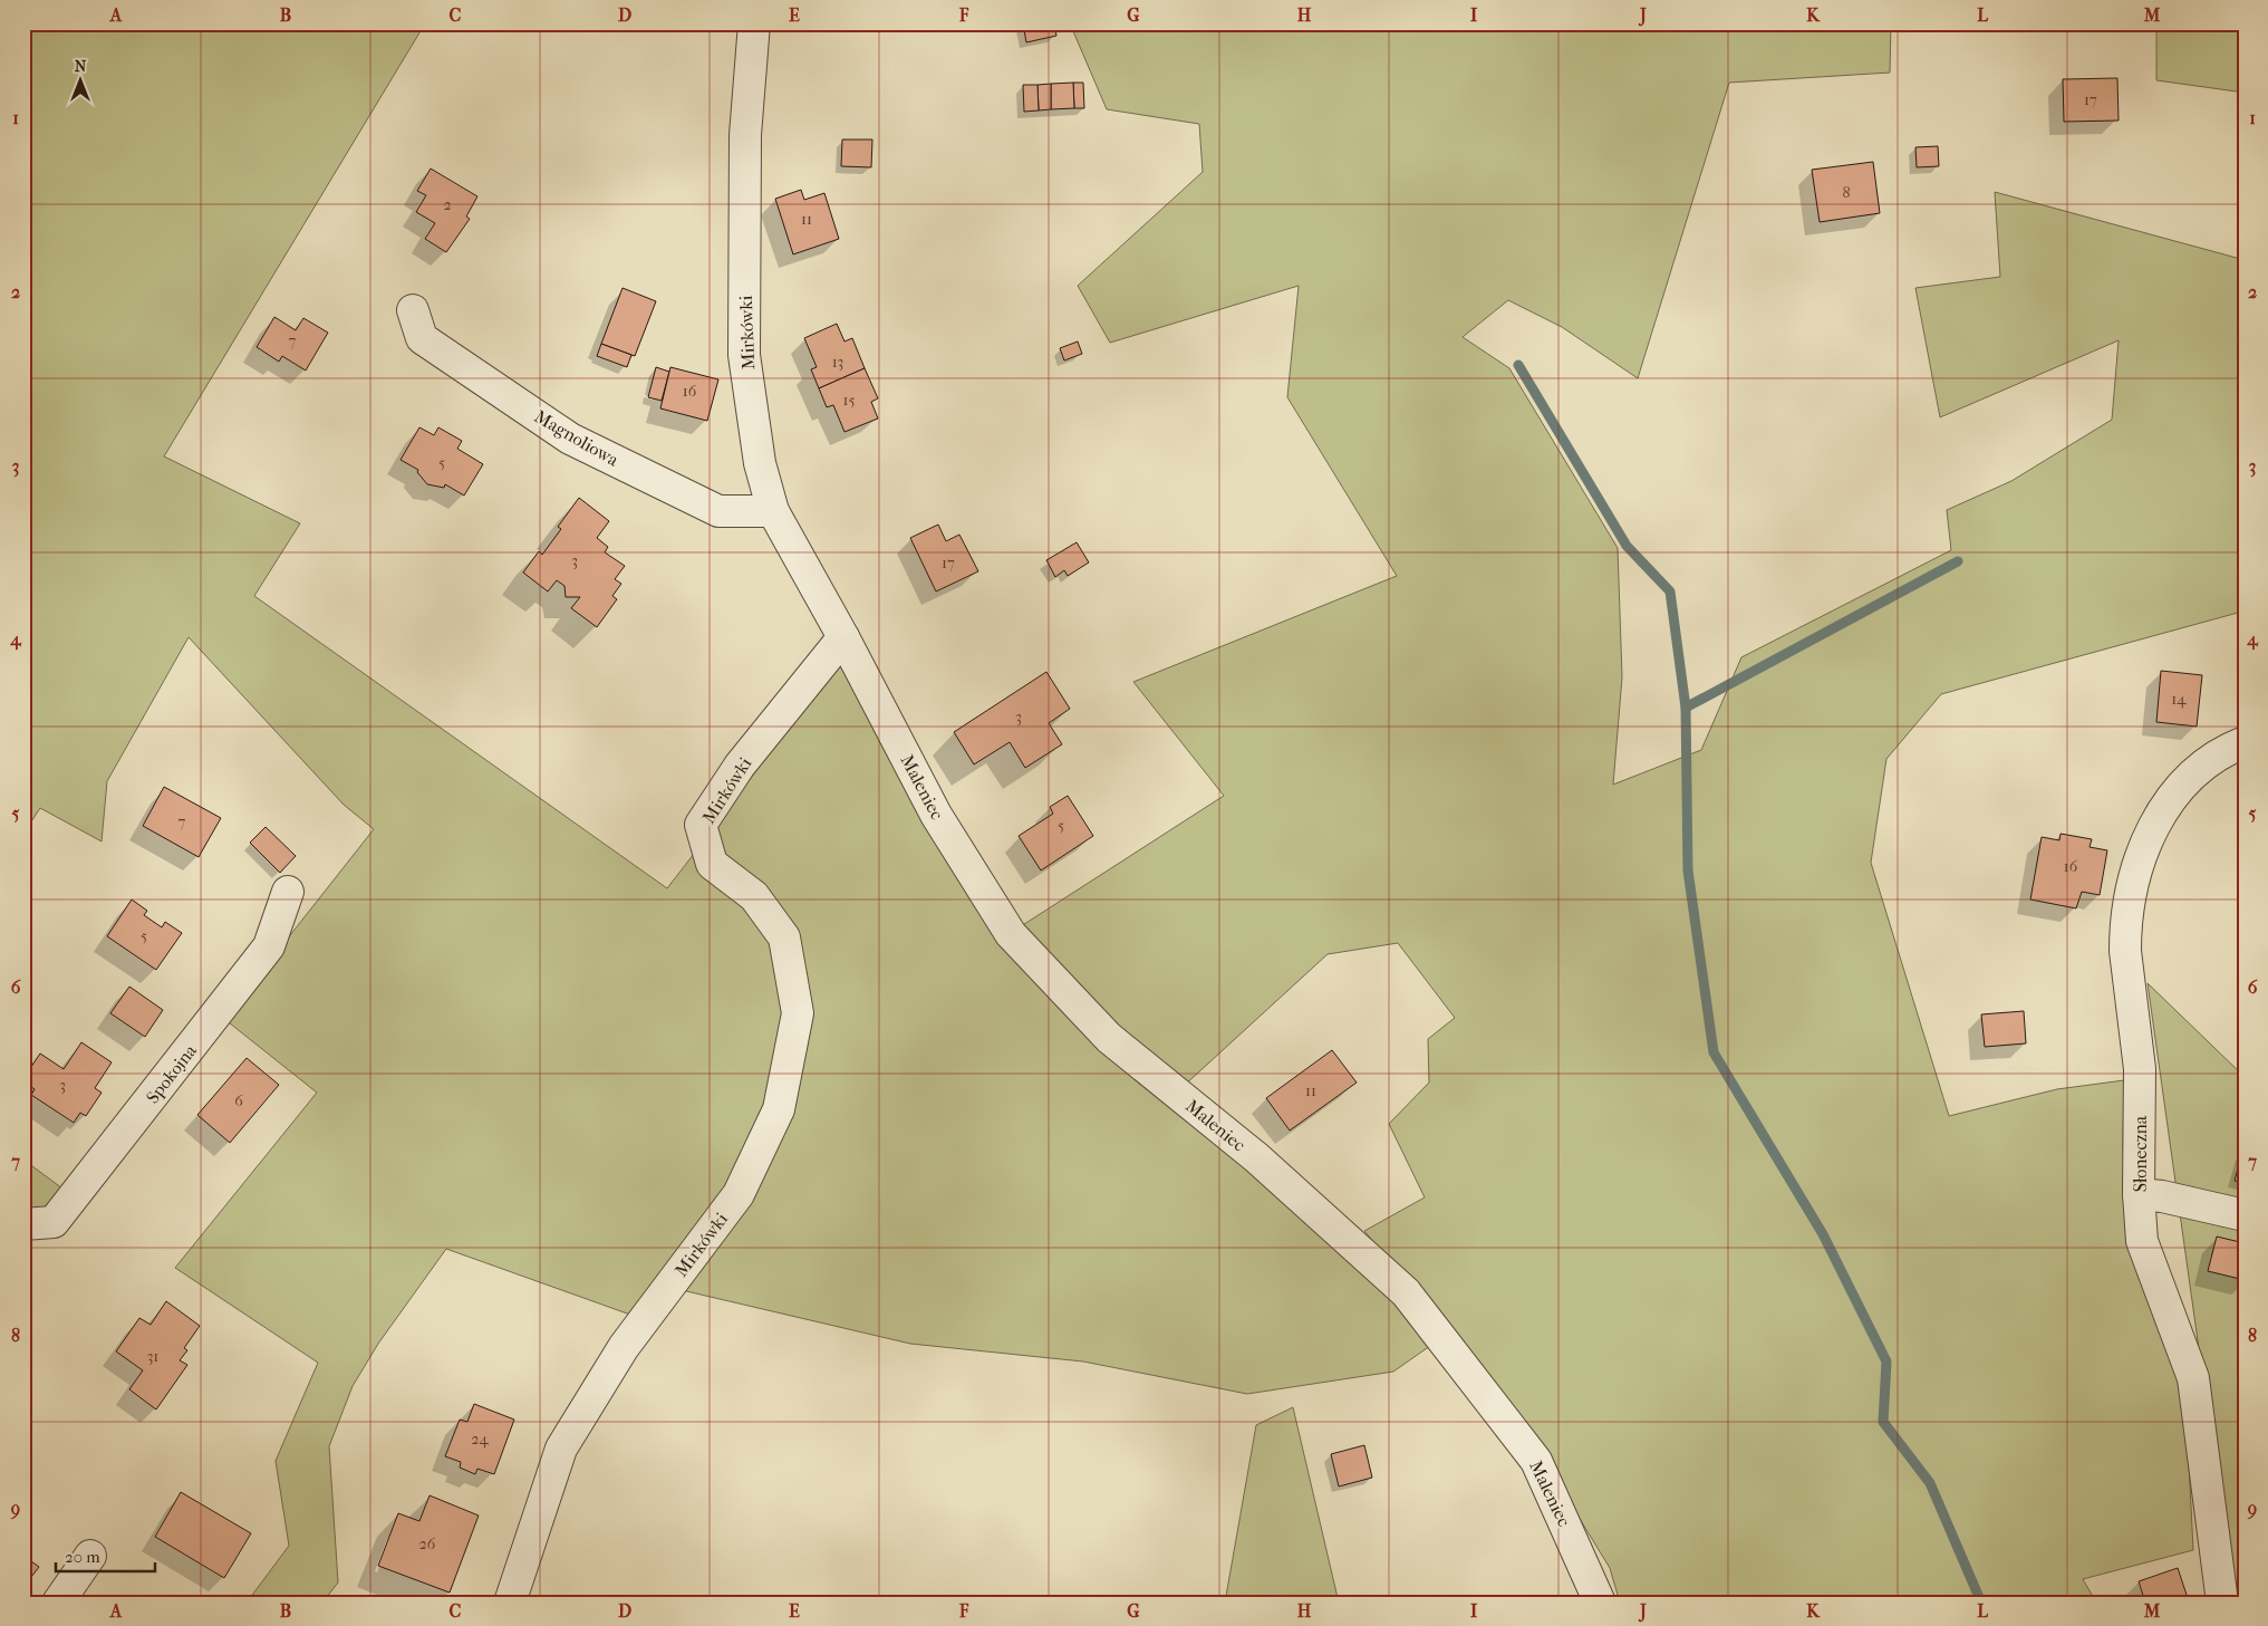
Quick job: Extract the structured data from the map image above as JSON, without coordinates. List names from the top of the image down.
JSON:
{
  "streets": {
    "street": [
      "Mirkówki",
      "Magnoliowa",
      "Maleniec",
      "Spokojna",
      "Słoneczna"
    ]
  },
  "crossings": [
    ["Mirkówki", "Magnoliowa"],
    ["Mirkówki", "Maleniec"]
  ],
  "house_numbers": [
    "17",
    "8",
    "2",
    "11",
    "7",
    "13",
    "16",
    "15",
    "5",
    "3",
    "17",
    "14",
    "3",
    "7",
    "5",
    "16",
    "5",
    "3",
    "11",
    "6",
    "31",
    "24",
    "26"
  ],
  "scale_bar": "20 m",
  "north": "top",
  "grid": {
    "columns": [
      "A",
      "B",
      "C",
      "D",
      "E",
      "F",
      "G",
      "H",
      "I",
      "J",
      "K",
      "L",
      "M"
    ],
    "rows": [
      "1",
      "2",
      "3",
      "4",
      "5",
      "6",
      "7",
      "8",
      "9"
    ]
  }
}
